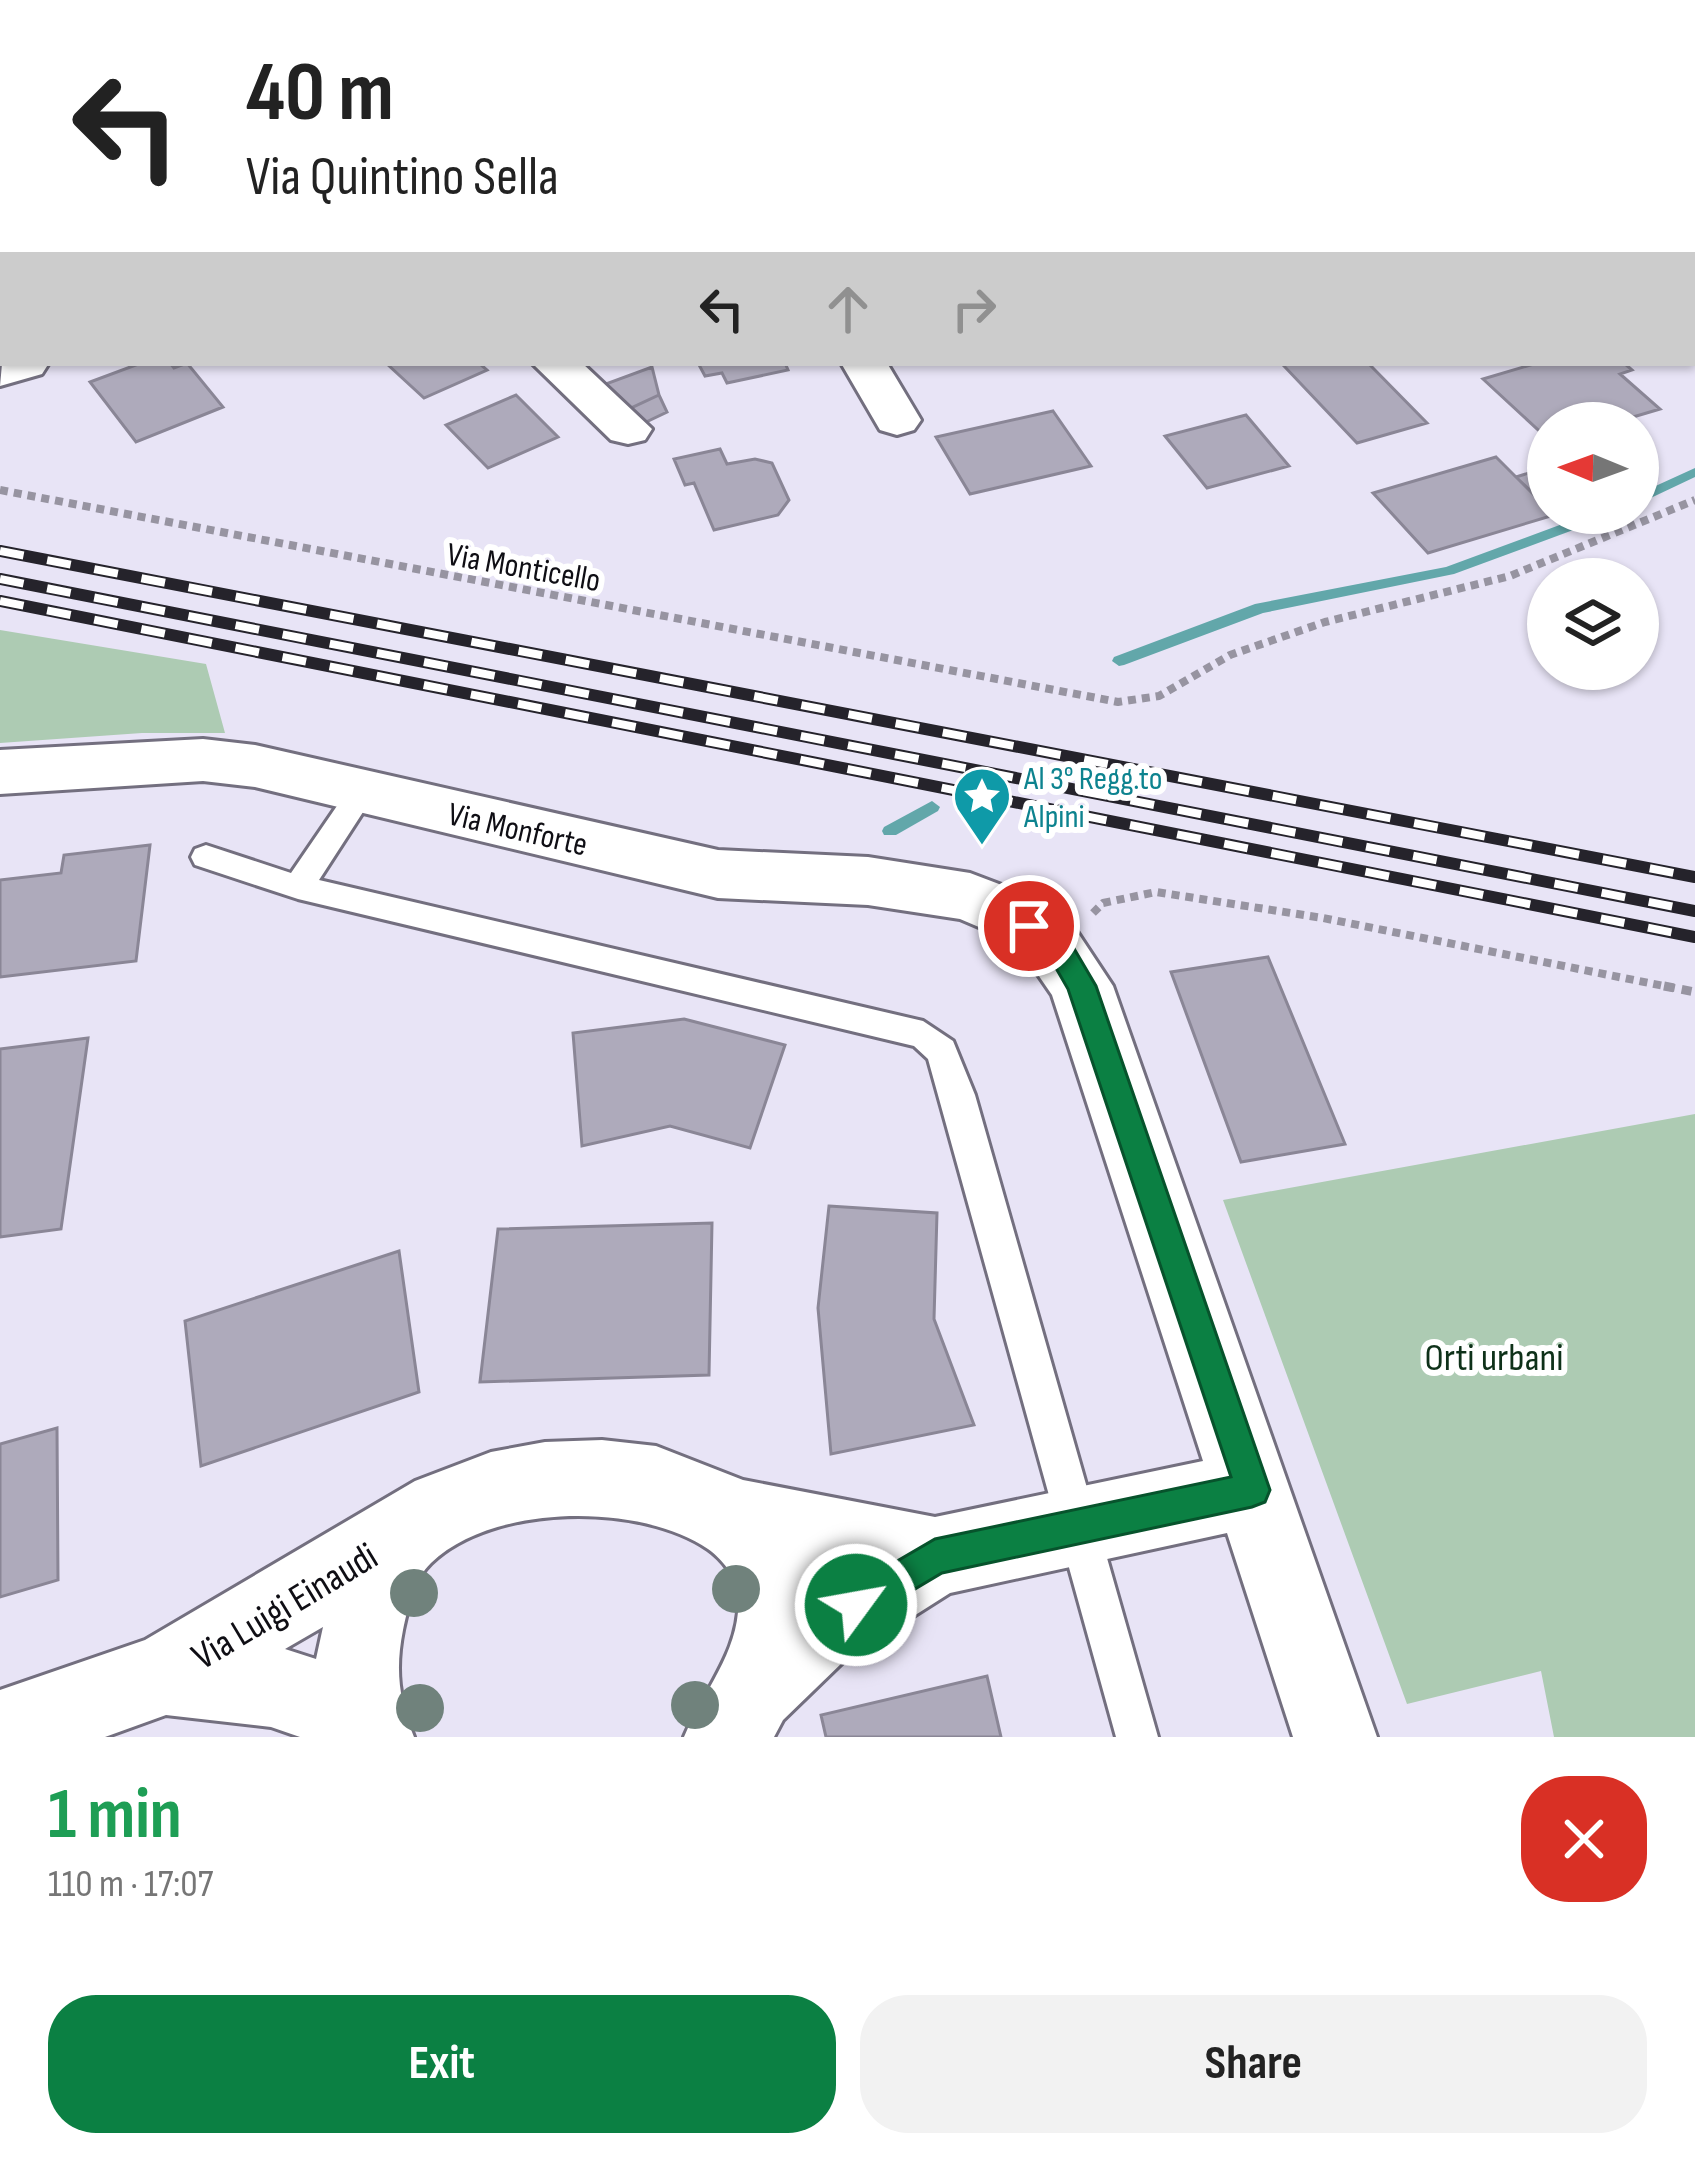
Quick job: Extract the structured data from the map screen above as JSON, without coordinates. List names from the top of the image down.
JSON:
{
  "streets": {
    "street": ["Via Monforte", "Via Luigi Einaudi"],
    "path": ["Via Monticello"]
  },
  "parks": ["Orti urbani"],
  "places": {
    "place": ["Al 3° Regg.to Alpini"]
  },
  "north": "left",
  "page": {
    "turn": ["40 m", "Via Quintino Sella"],
    "heading": ["1 min", "110 m · 17:07"],
    "buttons": ["Exit", "Share"]
  }
}
